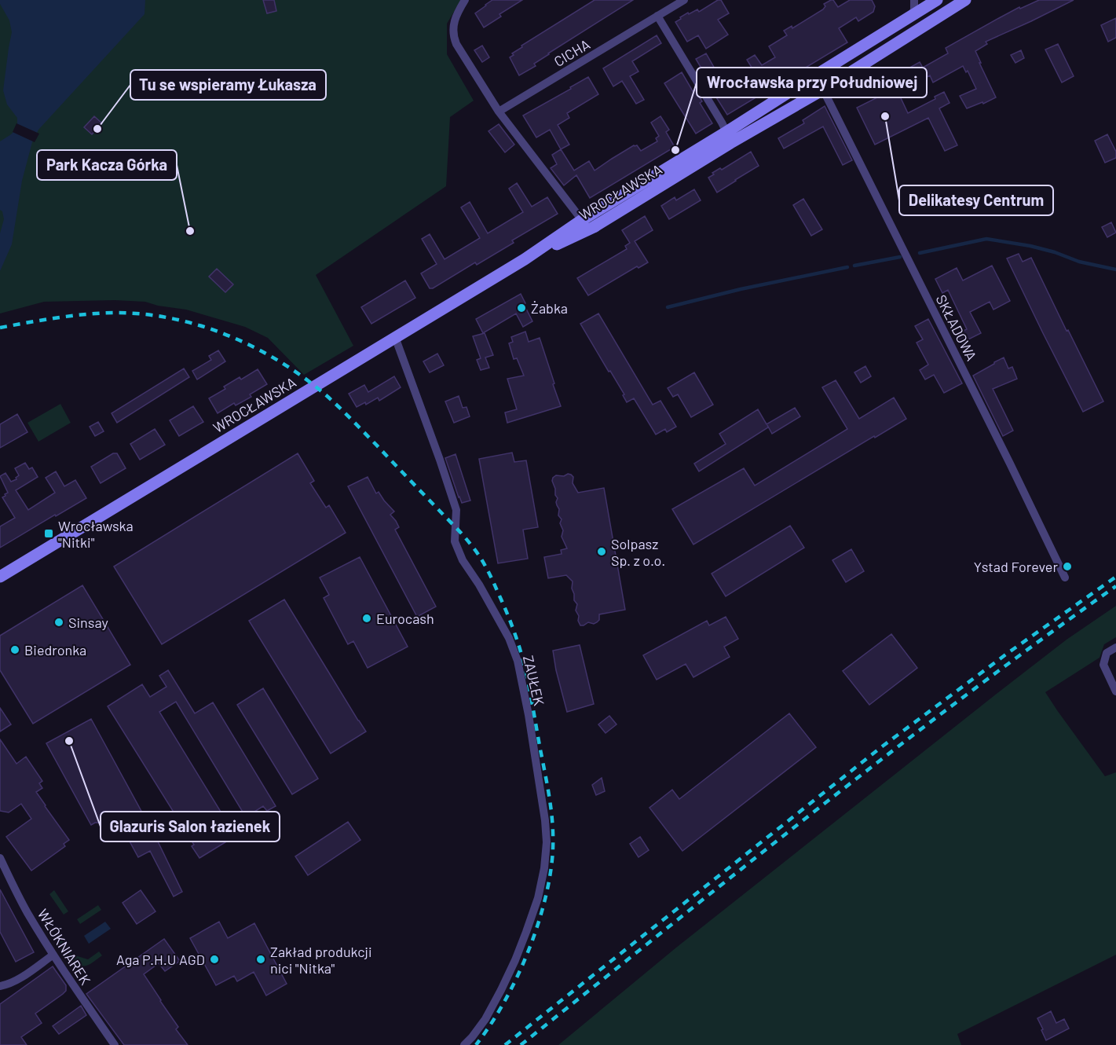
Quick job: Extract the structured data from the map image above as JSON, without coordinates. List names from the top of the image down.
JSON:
{
  "streets": {
    "street": [
      "CICHA",
      "WROCŁAWSKA",
      "SKŁADOWA",
      "ZAUŁEK",
      "WŁÓKNIAREK"
    ]
  },
  "crossings": [
    ["WROCŁAWSKA", "SKŁADOWA"],
    ["WROCŁAWSKA", "ZAUŁEK"]
  ],
  "places": {
    "other": [
      "Delikatesy Centrum",
      "Tu se wspieramy Łukasza",
      "Wrocławska przy Południowej",
      "Park Kacza Górka",
      "Żabka",
      "Solpasz Sp. z o.o.",
      "Ystad Forever",
      "Eurocash",
      "Sinsay",
      "Biedronka",
      "Glazuris Salon łazienek",
      "Aga P.H.U AGD",
      "Zakład produkcji nici \"Nitka\""
    ],
    "transit": ["Wrocławska \"Nitki\""]
  }
}
